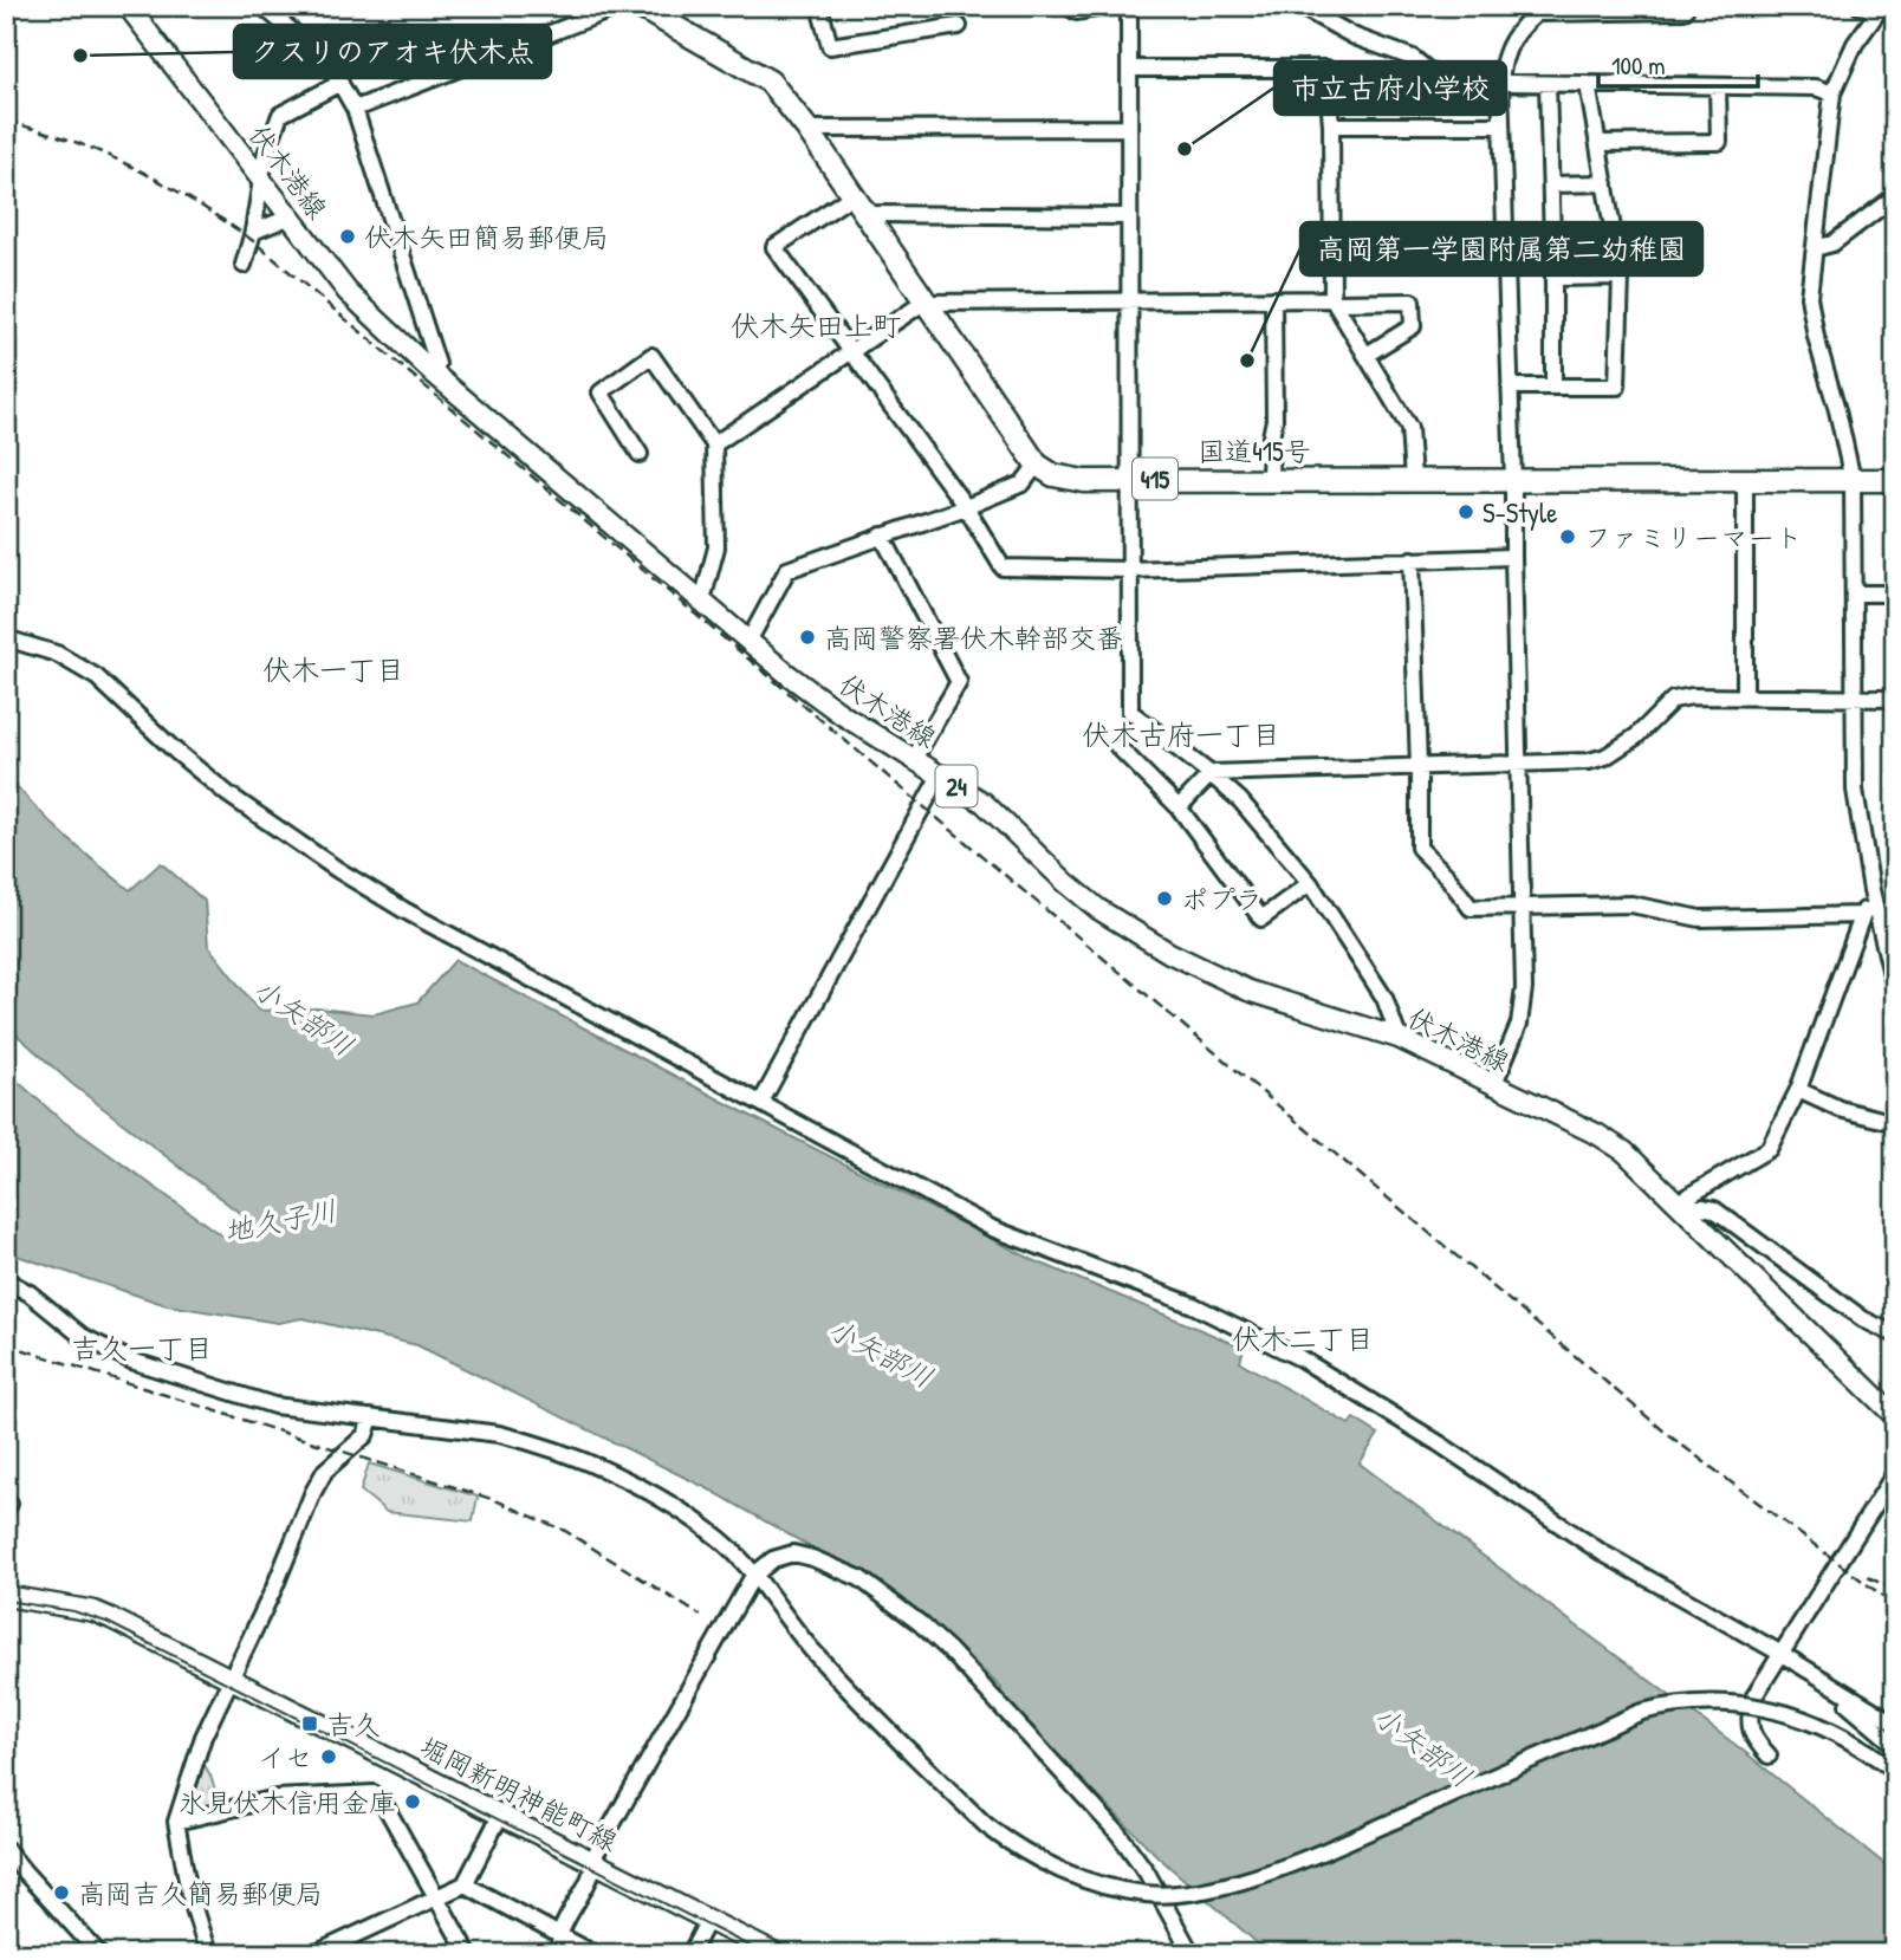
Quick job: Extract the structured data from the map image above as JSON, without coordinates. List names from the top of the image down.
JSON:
{
  "streets": {
    "highway": ["国道415号", "415"],
    "main road": ["伏木港線", "24", "堀岡新明神能町線"]
  },
  "districts": [
    "伏木矢田上町",
    "伏木一丁目",
    "伏木古府一丁目",
    "伏木二丁目",
    "吉久一丁目"
  ],
  "water": ["小矢部川", "地久子川"],
  "places": {
    "other": [
      "クスリのアオキ伏木点",
      "市立古府小学校",
      "伏木矢田簡易郵便局",
      "高岡第一学園附属第二幼稚園",
      "S-Style",
      "ファミリーマート",
      "高岡警察署伏木幹部交番",
      "ポプラ",
      "イセ",
      "氷見伏木信用金庫",
      "高岡吉久簡易郵便局"
    ],
    "transit": ["吉久"]
  },
  "scale_bar": "100 m"
}
